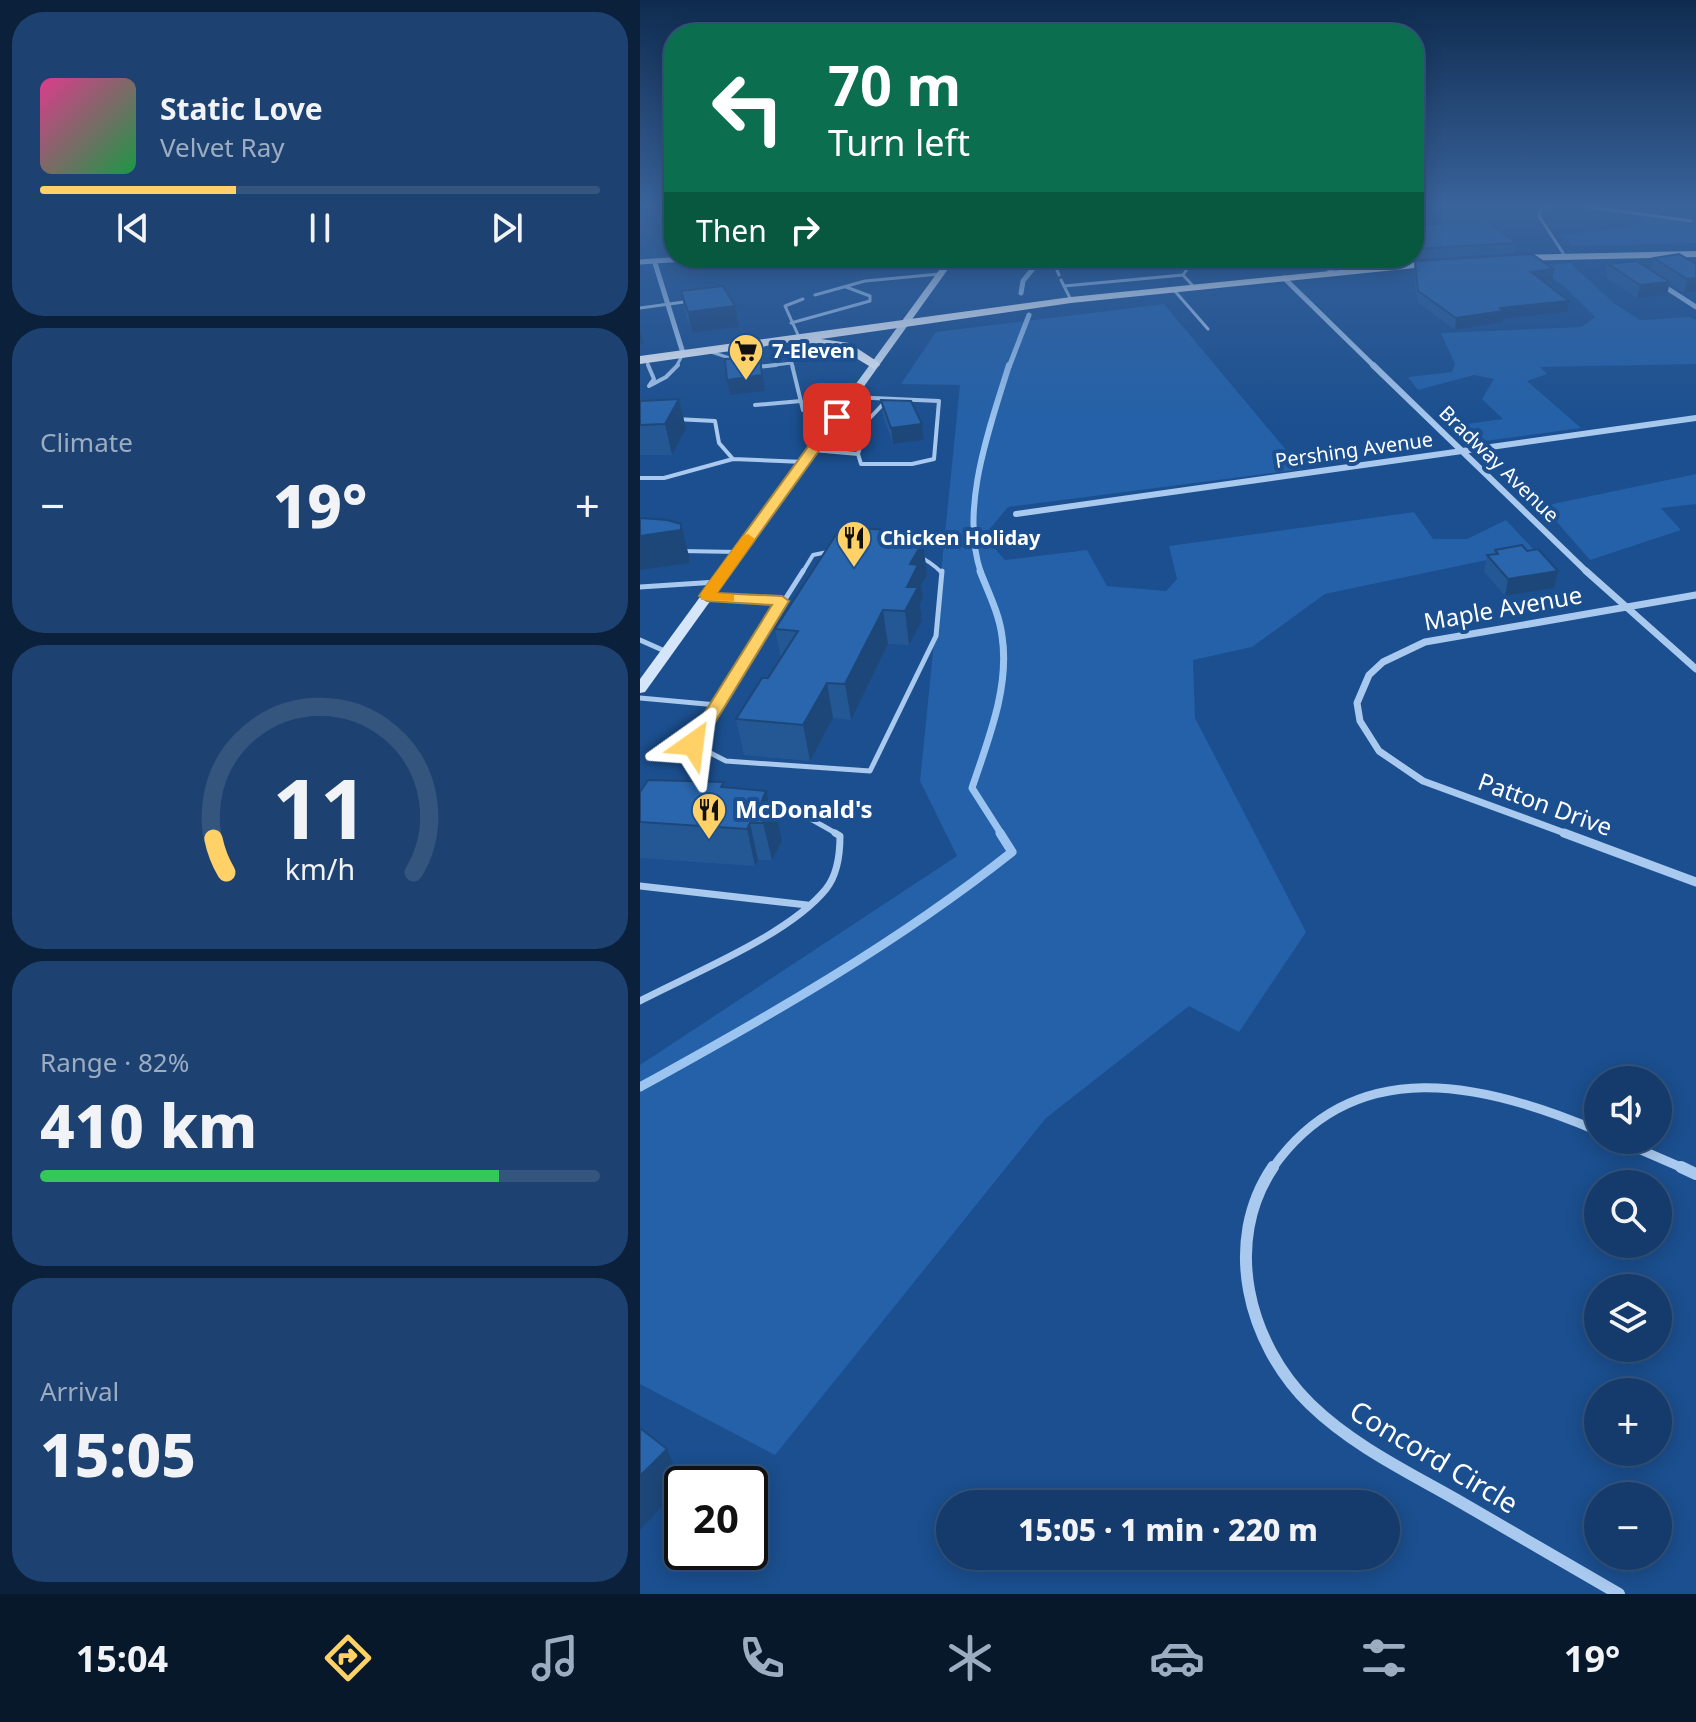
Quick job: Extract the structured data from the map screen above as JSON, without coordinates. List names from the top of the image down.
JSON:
{
  "streets": {
    "street": [
      "Pershing Avenue",
      "Bradway Avenue",
      "Maple Avenue",
      "Patton Drive",
      "Concord Circle"
    ]
  },
  "crossings": [
    ["Pershing Avenue", "Bradway Avenue"],
    ["Bradway Avenue", "Maple Avenue"],
    ["Maple Avenue", "Patton Drive"]
  ],
  "places": {
    "supermarket": ["7-Eleven"],
    "restaurant": ["Chicken Holiday", "McDonald's"]
  },
  "page": {
    "turn": ["70 m", "Turn left"],
    "song": ["Static Love", "Velvet Ray"],
    "then": "Then",
    "tile": [
      "Climate",
      ["Range · 82%", "410 km"],
      ["Arrival", "15:05"]
    ],
    "heat": ["−", "19°", "+"],
    "map_buttons": ["+", "−"],
    "limit": "20",
    "trip": "15:05 · 1 min · 220 m",
    "tabs": ["15:04", "19°"],
    "gauge": ["11", "km/h"]
  }
}
